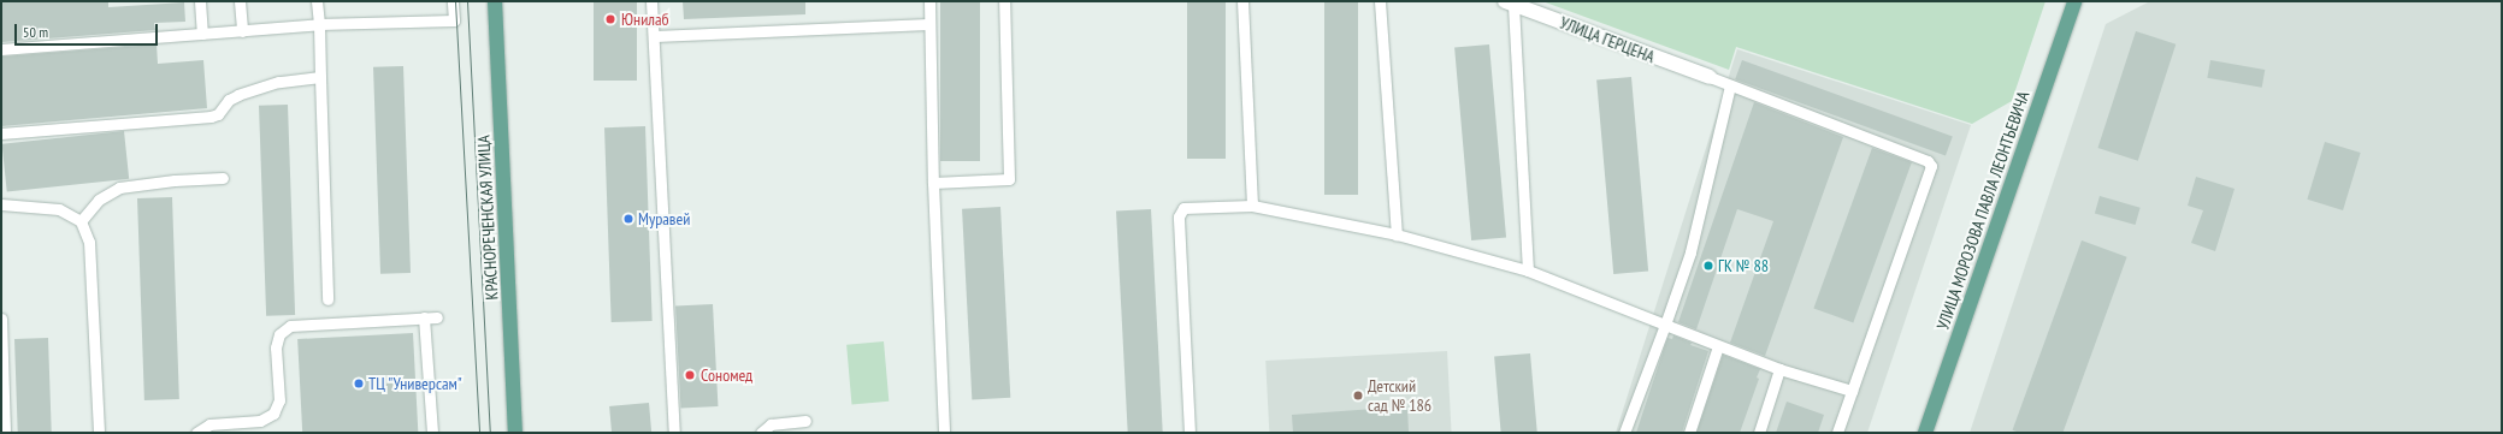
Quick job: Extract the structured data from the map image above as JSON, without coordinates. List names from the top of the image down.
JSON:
{
  "streets": {
    "main road": ["УЛИЦА МОРОЗОВА ПАВЛА ЛЕОНТЬЕВИЧА", "КРАСНОРЕЧЕНСКАЯ УЛИЦА"],
    "street": ["УЛИЦА ГЕРЦЕНА"]
  },
  "places": [
    "Юнилаб",
    "Муравей",
    "ГК № 88",
    "Сономед",
    "ТЦ \"Универсам\"",
    "Детский сад № 186"
  ],
  "scale_bar": "50 m"
}
